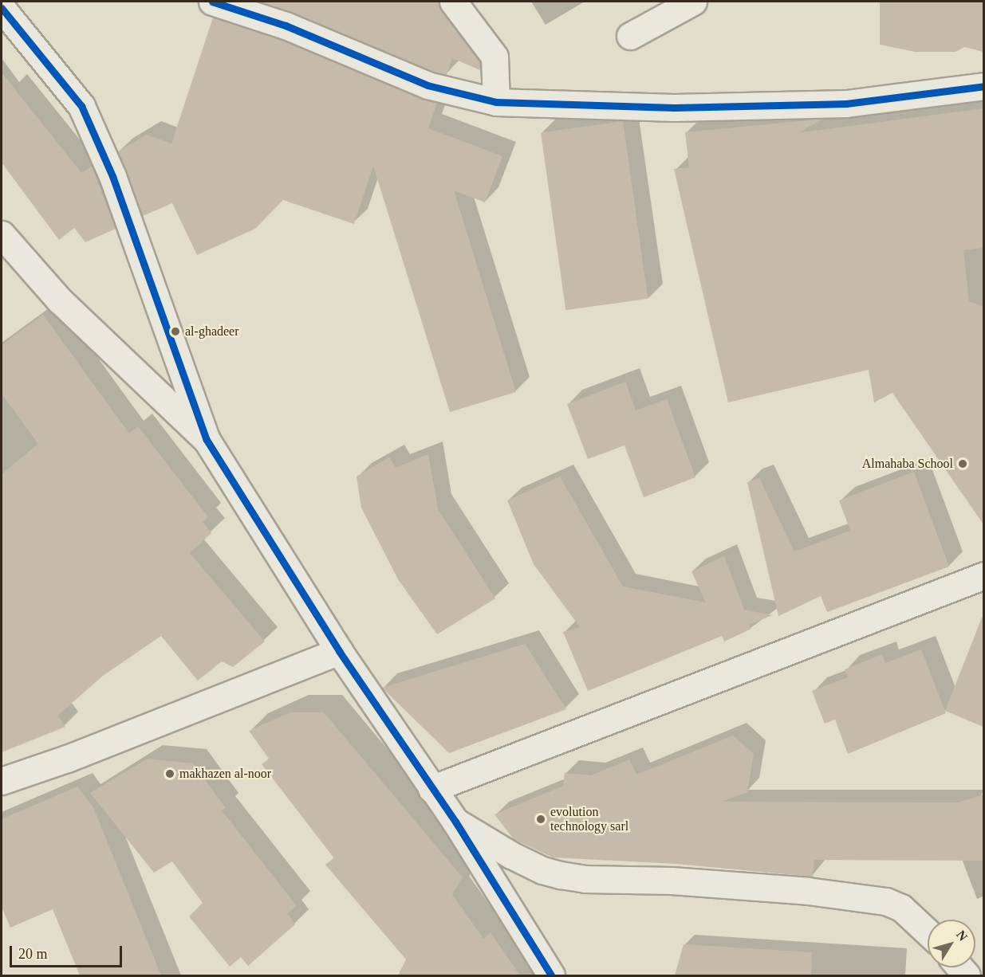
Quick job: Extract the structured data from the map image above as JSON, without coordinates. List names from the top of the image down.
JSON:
{
  "places": [
    "al-ghadeer",
    "Almahaba School",
    "makhazen al-noor",
    "evolution technology sarl"
  ],
  "scale_bar": "20 m",
  "north": "top right"
}
